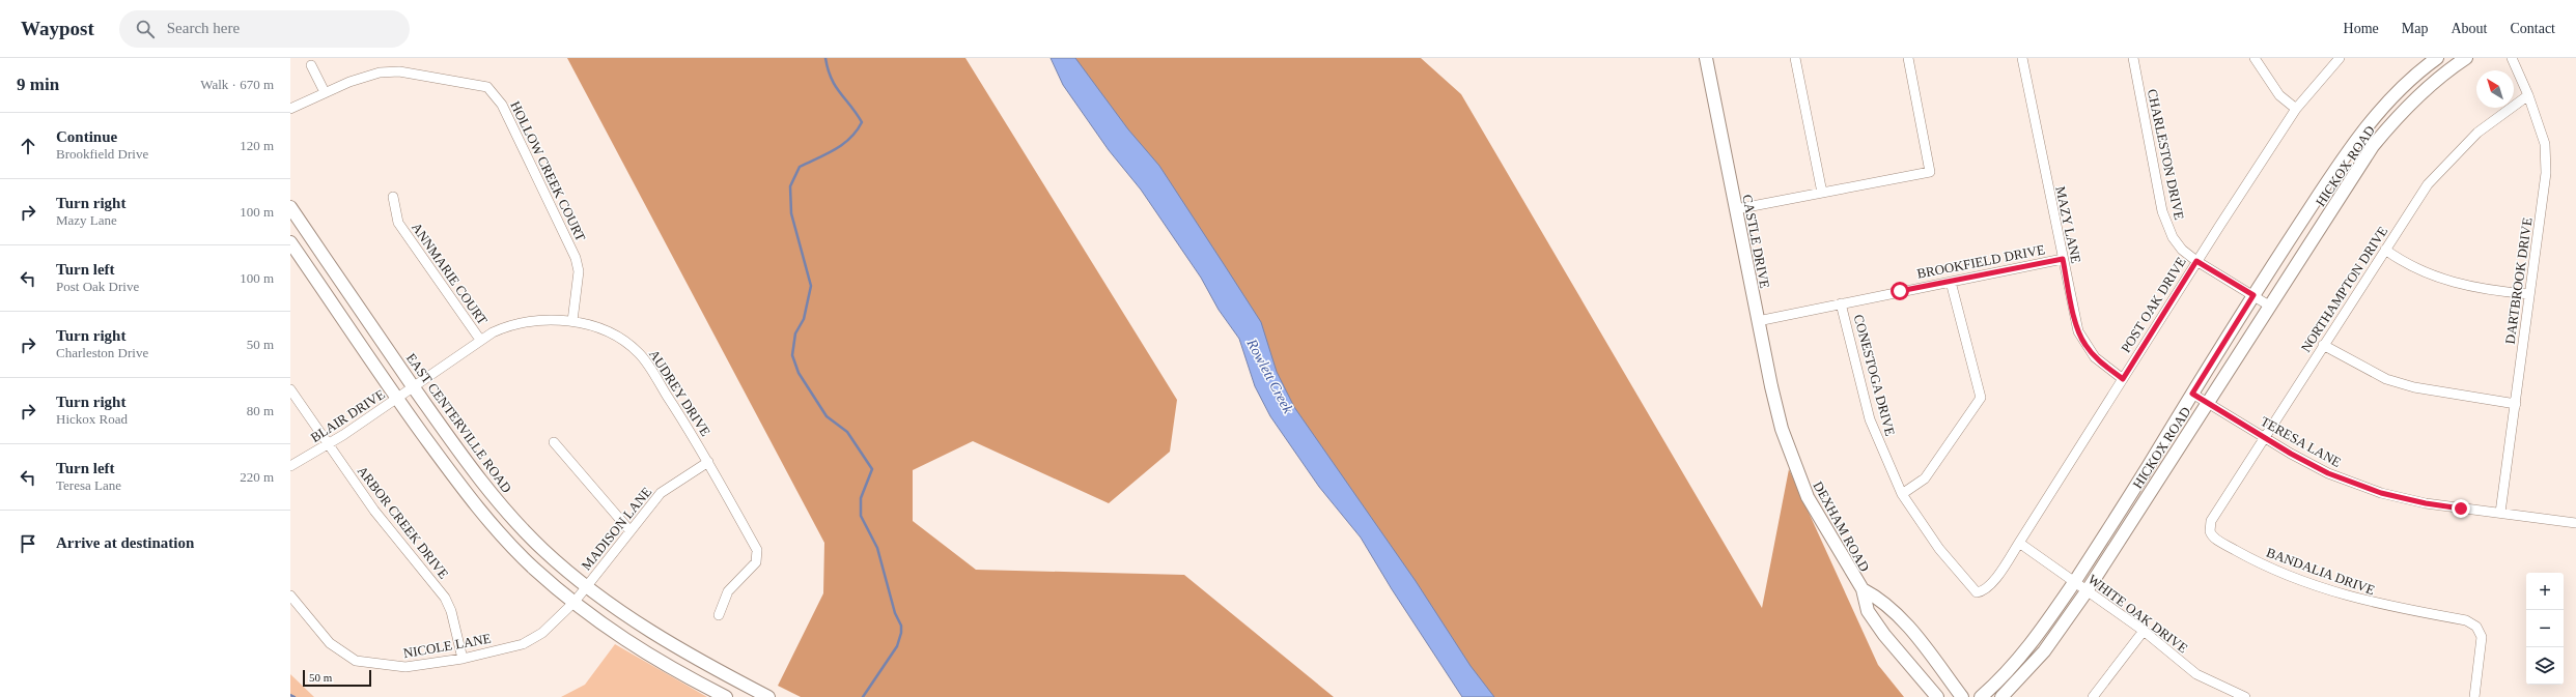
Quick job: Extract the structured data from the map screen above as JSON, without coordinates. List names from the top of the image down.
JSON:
{
  "streets": {
    "street": [
      "CHARLESTON DRIVE",
      "HICKOX ROAD",
      "HOLLOW CREEK COURT",
      "MAZY LANE",
      "CASTLE DRIVE",
      "BROOKFIELD DRIVE",
      "ANNMARIE COURT",
      "DARTBROOK DRIVE",
      "NORTHAMPTON DRIVE",
      "POST OAK DRIVE",
      "CONESTOGA DRIVE",
      "AUDREY DRIVE",
      "BLAIR DRIVE",
      "EAST CENTERVILLE ROAD",
      "TERESA LANE",
      "ARBOR CREEK DRIVE",
      "DEXHAM ROAD",
      "MADISON LANE",
      "BANDALIA DRIVE",
      "WHITE OAK DRIVE",
      "NICOLE LANE"
    ]
  },
  "crossings": [
    ["CHARLESTON DRIVE", "HICKOX ROAD"],
    ["CHARLESTON DRIVE", "POST OAK DRIVE"],
    ["HICKOX ROAD", "TERESA LANE"],
    ["HICKOX ROAD", "WHITE OAK DRIVE"],
    ["HOLLOW CREEK COURT", "AUDREY DRIVE"],
    ["MAZY LANE", "BROOKFIELD DRIVE"],
    ["MAZY LANE", "POST OAK DRIVE"],
    ["CASTLE DRIVE", "BROOKFIELD DRIVE"],
    ["CASTLE DRIVE", "DEXHAM ROAD"],
    ["BROOKFIELD DRIVE", "CONESTOGA DRIVE"],
    ["ANNMARIE COURT", "AUDREY DRIVE"],
    ["DARTBROOK DRIVE", "NORTHAMPTON DRIVE"],
    ["DARTBROOK DRIVE", "TERESA LANE"],
    ["NORTHAMPTON DRIVE", "TERESA LANE"],
    ["NORTHAMPTON DRIVE", "BANDALIA DRIVE"],
    ["POST OAK DRIVE", "CONESTOGA DRIVE"],
    ["POST OAK DRIVE", "WHITE OAK DRIVE"],
    ["AUDREY DRIVE", "BLAIR DRIVE"],
    ["AUDREY DRIVE", "EAST CENTERVILLE ROAD"],
    ["AUDREY DRIVE", "MADISON LANE"],
    ["BLAIR DRIVE", "ARBOR CREEK DRIVE"],
    ["EAST CENTERVILLE ROAD", "MADISON LANE"],
    ["EAST CENTERVILLE ROAD", "NICOLE LANE"],
    ["ARBOR CREEK DRIVE", "NICOLE LANE"],
    ["MADISON LANE", "NICOLE LANE"]
  ],
  "water": ["Rowlett Creek"],
  "scale_bar": "50 m",
  "north": "top left",
  "page": {
    "header": "Waypost",
    "search": "Search here",
    "nav": [
      "Home",
      "Map",
      "About",
      "Contact"
    ],
    "heading": ["9 min", "Walk · 670 m"],
    "list": [
      ["Continue", "Brookfield Drive", "120 m"],
      ["Turn right", "Mazy Lane", "100 m"],
      ["Turn left", "Post Oak Drive", "100 m"],
      ["Turn right", "Charleston Drive", "50 m"],
      ["Turn right", "Hickox Road", "80 m"],
      ["Turn left", "Teresa Lane", "220 m"],
      "Arrive at destination"
    ],
    "map_buttons": ["+", "−"],
    "scale": "50 m"
  }
}
